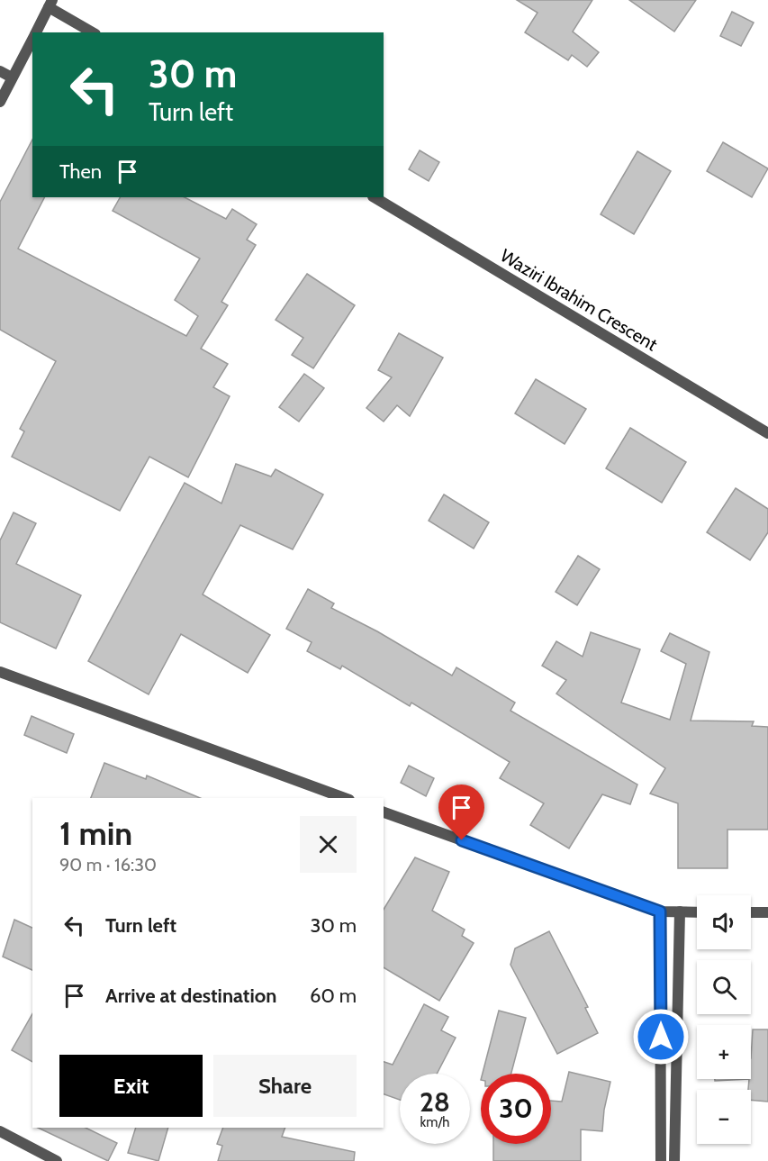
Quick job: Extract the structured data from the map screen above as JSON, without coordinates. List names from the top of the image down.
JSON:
{
  "streets": {
    "street": ["Waziri Ibrahim Crescent"]
  },
  "page": {
    "turn": ["30 m", "Turn left"],
    "then": "Then",
    "heading": ["1 min", "90 m · 16:30"],
    "list": [
      {
        "name": "Turn left",
        "value": "30 m"
      },
      {
        "name": "Arrive at destination",
        "value": "60 m"
      }
    ],
    "map_buttons": ["+", "−"],
    "buttons": ["Exit", "Share"],
    "speed": "28 km/h",
    "limit": "30"
  }
}
